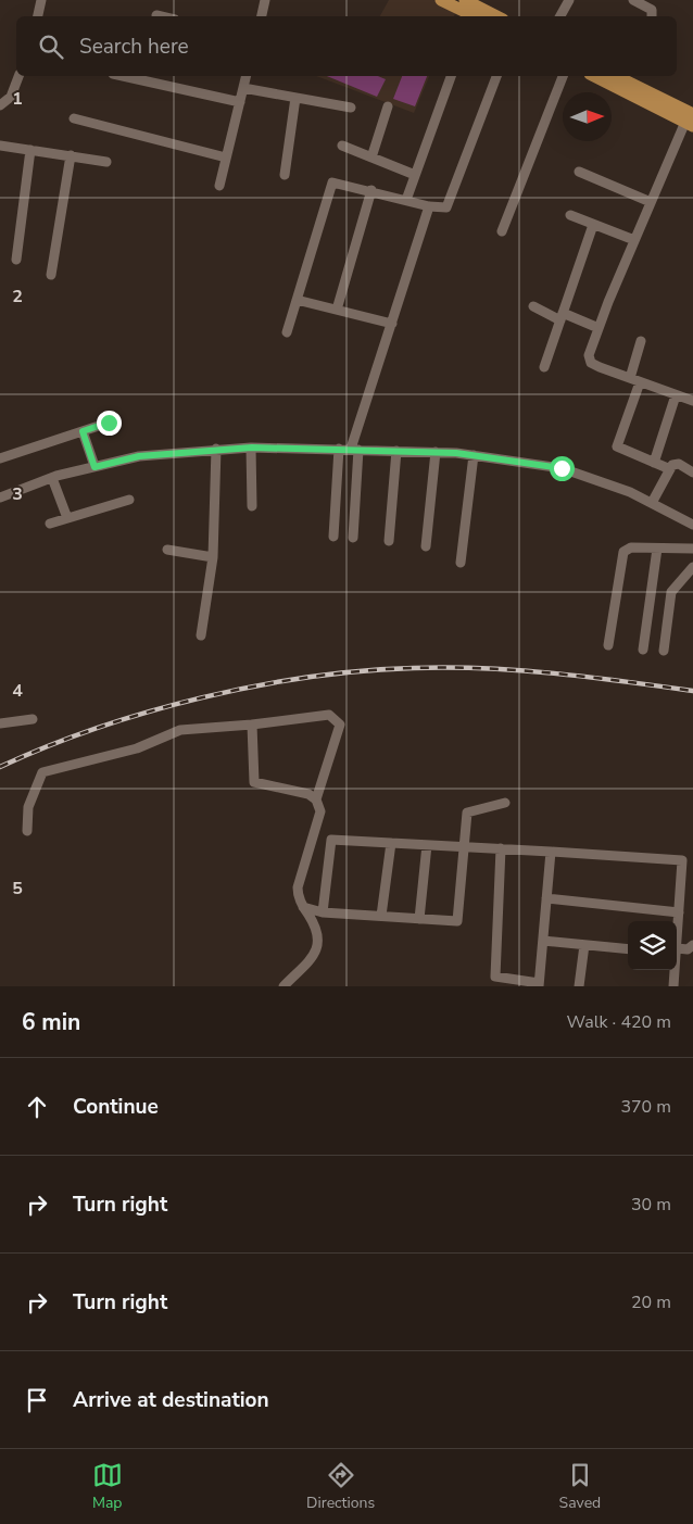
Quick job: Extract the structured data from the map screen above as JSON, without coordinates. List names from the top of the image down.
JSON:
{
  "north": "right",
  "page": {
    "search": "Search here",
    "heading": ["6 min", "Walk · 420 m"],
    "list": [
      ["Continue", "370 m"],
      ["Turn right", "30 m"],
      ["Turn right", "20 m"],
      "Arrive at destination"
    ],
    "nav": ["Map", "Directions", "Saved"]
  },
  "grid": {
    "rows": [
      "1",
      "2",
      "3",
      "4",
      "5"
    ]
  }
}
